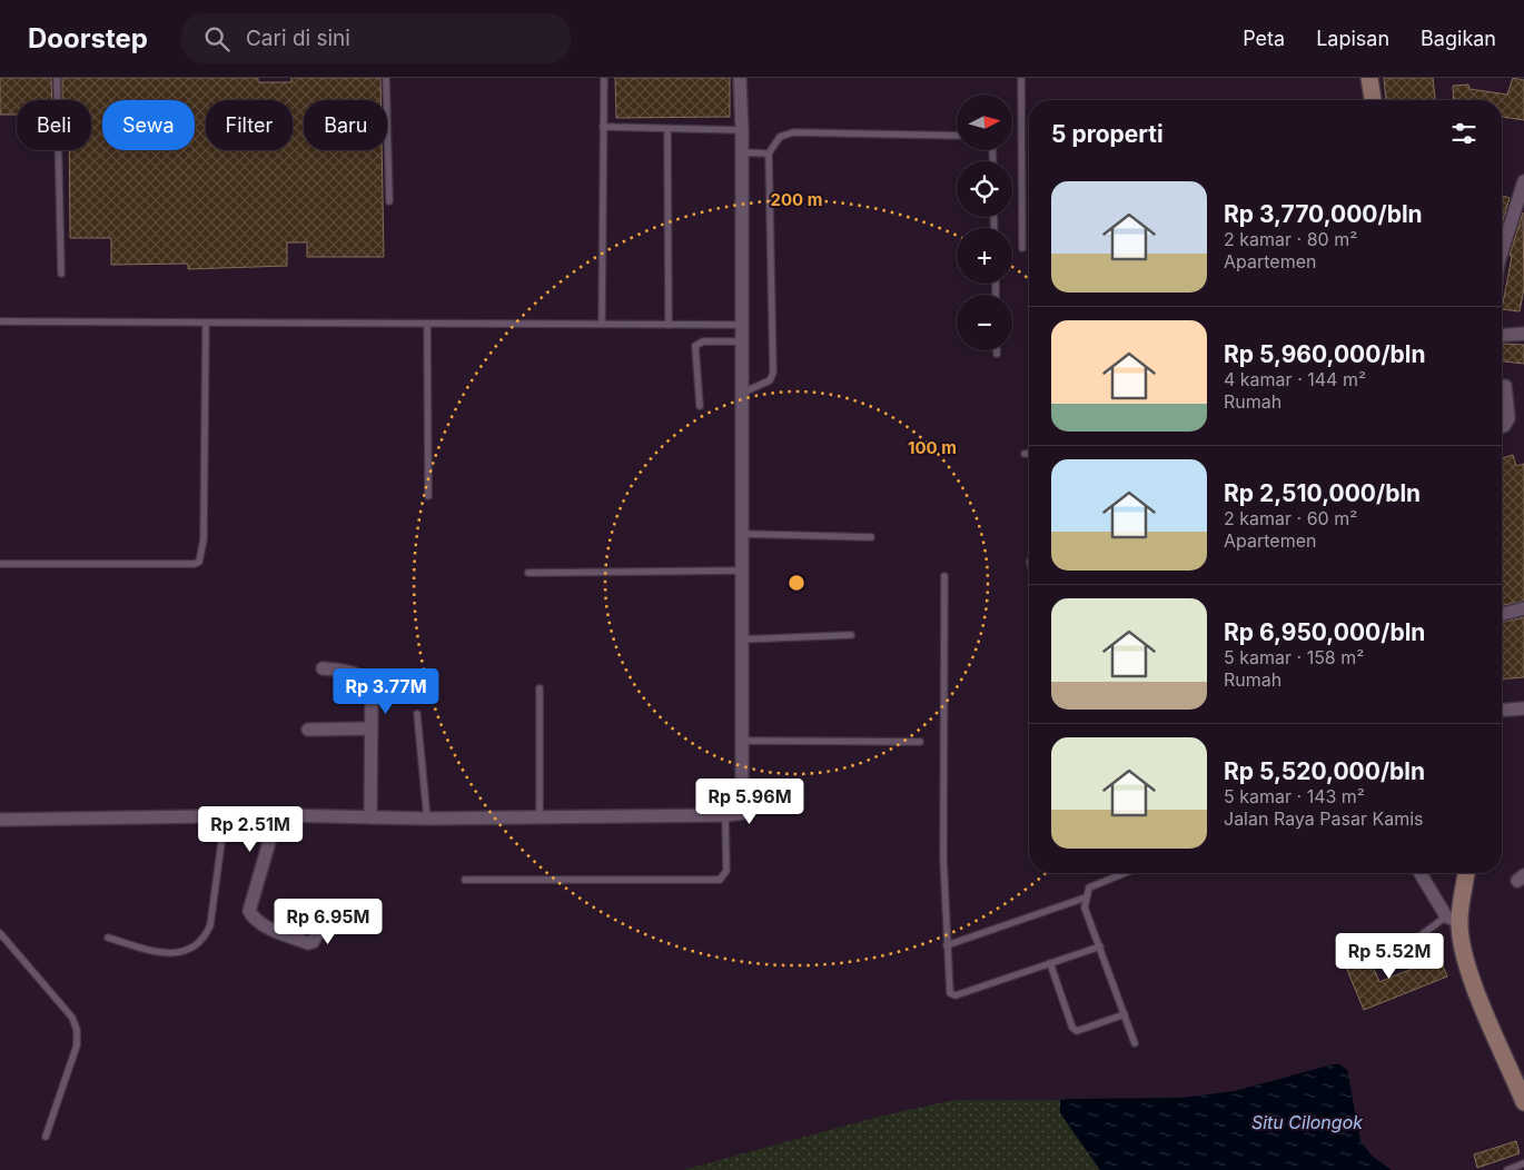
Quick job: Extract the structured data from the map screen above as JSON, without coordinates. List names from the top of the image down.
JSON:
{
  "water": ["Situ Cilongok"],
  "north": "right",
  "page": {
    "header": "Doorstep",
    "search": "Cari di sini",
    "nav": ["Peta", "Lapisan", "Bagikan"],
    "map_buttons": ["+", "−"],
    "chip": [
      "Beli",
      "Sewa",
      "Filter",
      "Baru"
    ],
    "heading": "5 properti",
    "list": [
      {
        "name": "Rp 3,770,000/bln",
        "note": "2 kamar · 80 m² · Apartemen"
      },
      {
        "name": "Rp 5,960,000/bln",
        "note": "4 kamar · 144 m² · Rumah"
      },
      {
        "name": "Rp 2,510,000/bln",
        "note": "2 kamar · 60 m² · Apartemen"
      },
      {
        "name": "Rp 6,950,000/bln",
        "note": "5 kamar · 158 m² · Rumah"
      },
      {
        "name": "Rp 5,520,000/bln",
        "note": "5 kamar · 143 m² · Jalan Raya Pasar Kamis"
      }
    ],
    "price": [
      "Rp 3.77M",
      "Rp 5.96M",
      "Rp 2.51M",
      "Rp 6.95M",
      "Rp 5.52M"
    ]
  },
  "rings": ["200 m", "100 m"]
}
